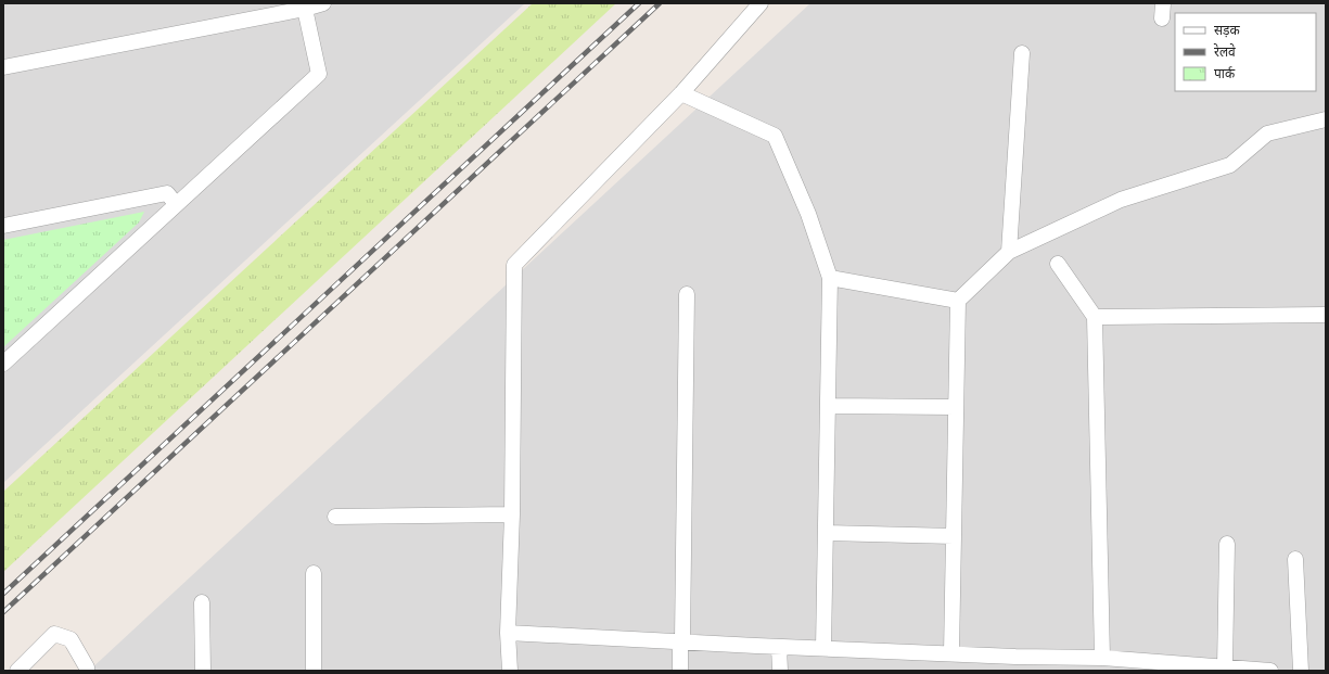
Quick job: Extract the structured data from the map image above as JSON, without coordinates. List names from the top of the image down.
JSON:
{
  "legend": ["सड़क", "रेलवे", "पार्क"]
}
